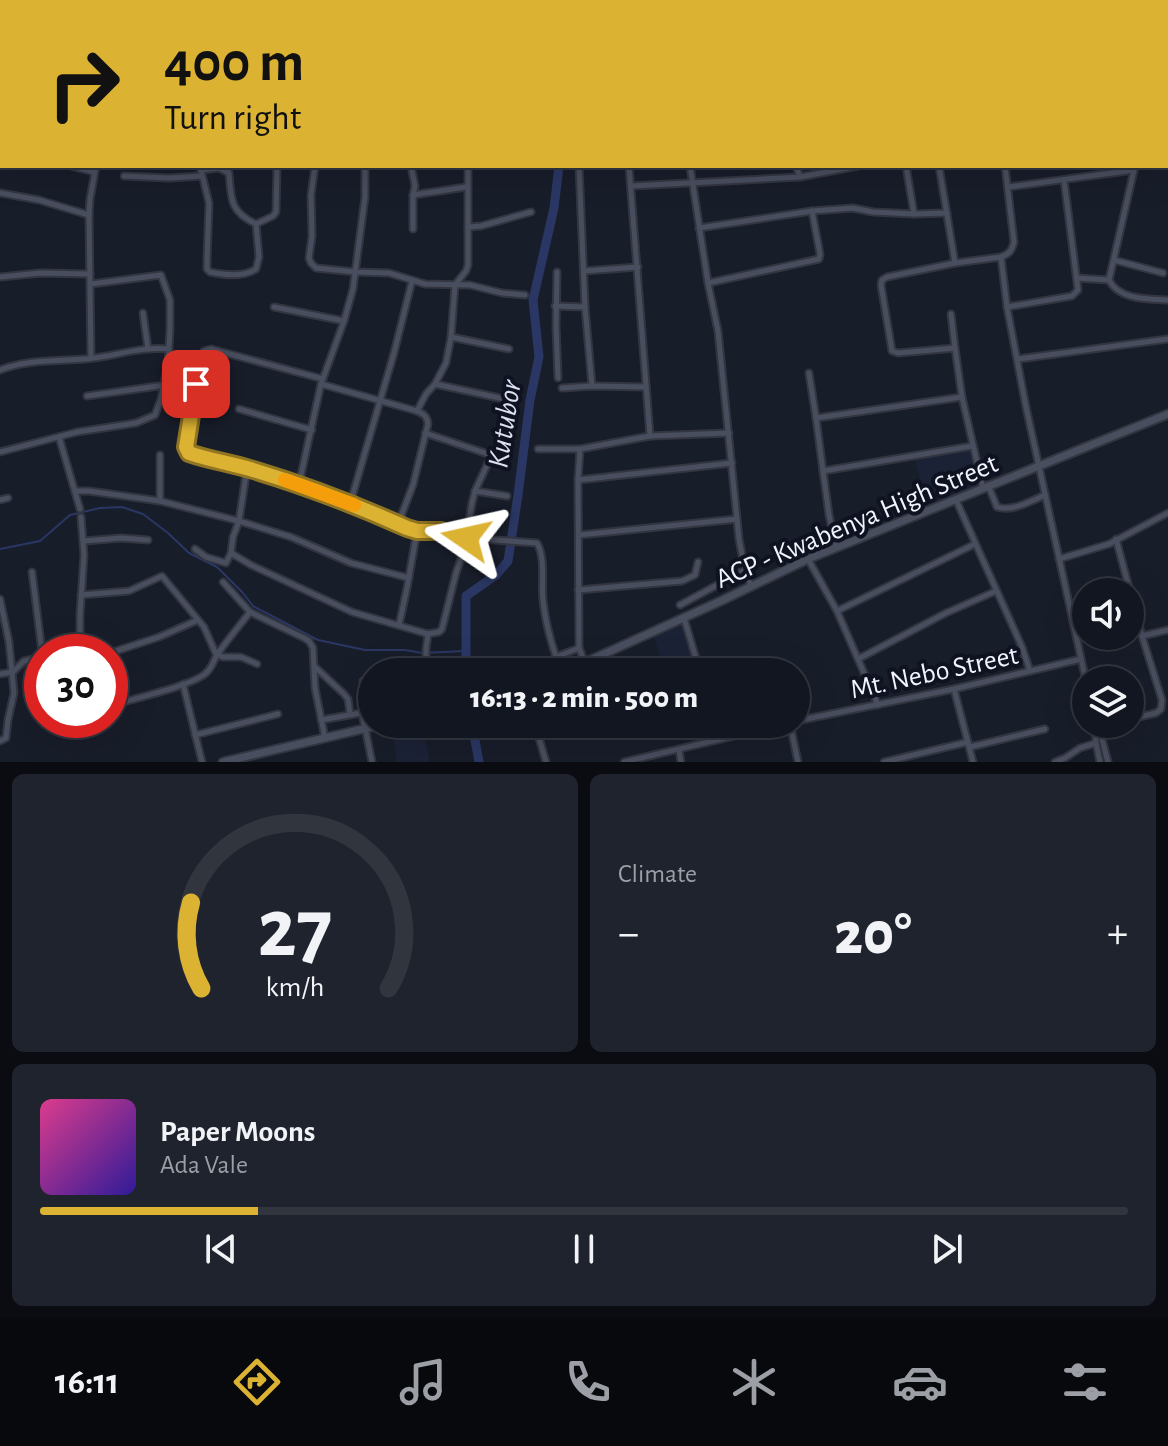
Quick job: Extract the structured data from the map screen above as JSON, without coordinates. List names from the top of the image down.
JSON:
{
  "streets": {
    "main road": ["ACP - Kwabenya High Street"],
    "street": ["Mt. Nebo Street"]
  },
  "water": ["Kutubor"],
  "page": {
    "turn": ["400 m", "Turn right"],
    "limit": "30",
    "trip": "16:13 · 2 min · 500 m",
    "tile": "Climate",
    "heat": ["−", "20°", "+"],
    "song": ["Paper Moons", "Ada Vale"],
    "tabs": "16:11",
    "gauge": ["27", "km/h"]
  }
}
